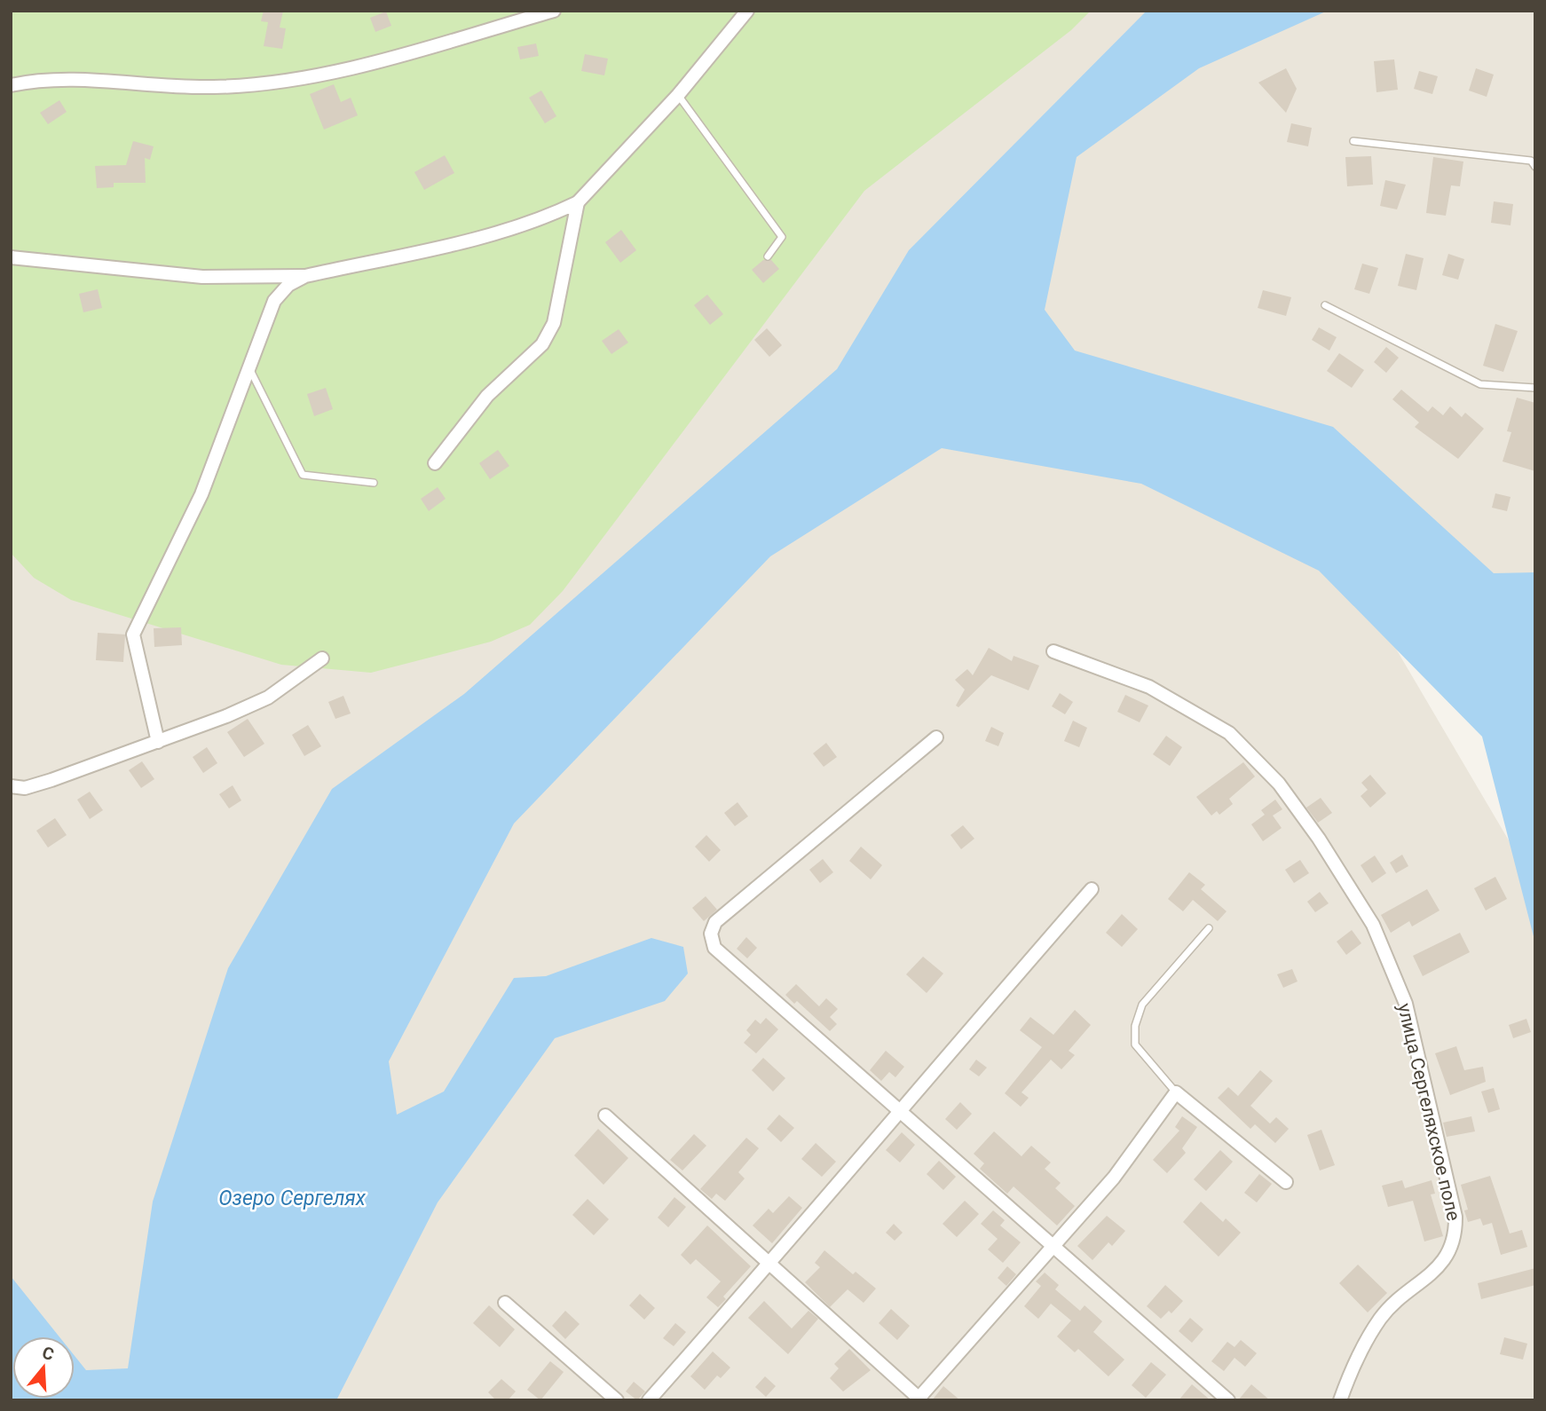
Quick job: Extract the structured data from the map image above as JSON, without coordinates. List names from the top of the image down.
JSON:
{
  "streets": {
    "street": ["улица Сергеляхское поле"]
  },
  "water": ["Озеро Сергелях"],
  "north": "top"
}
